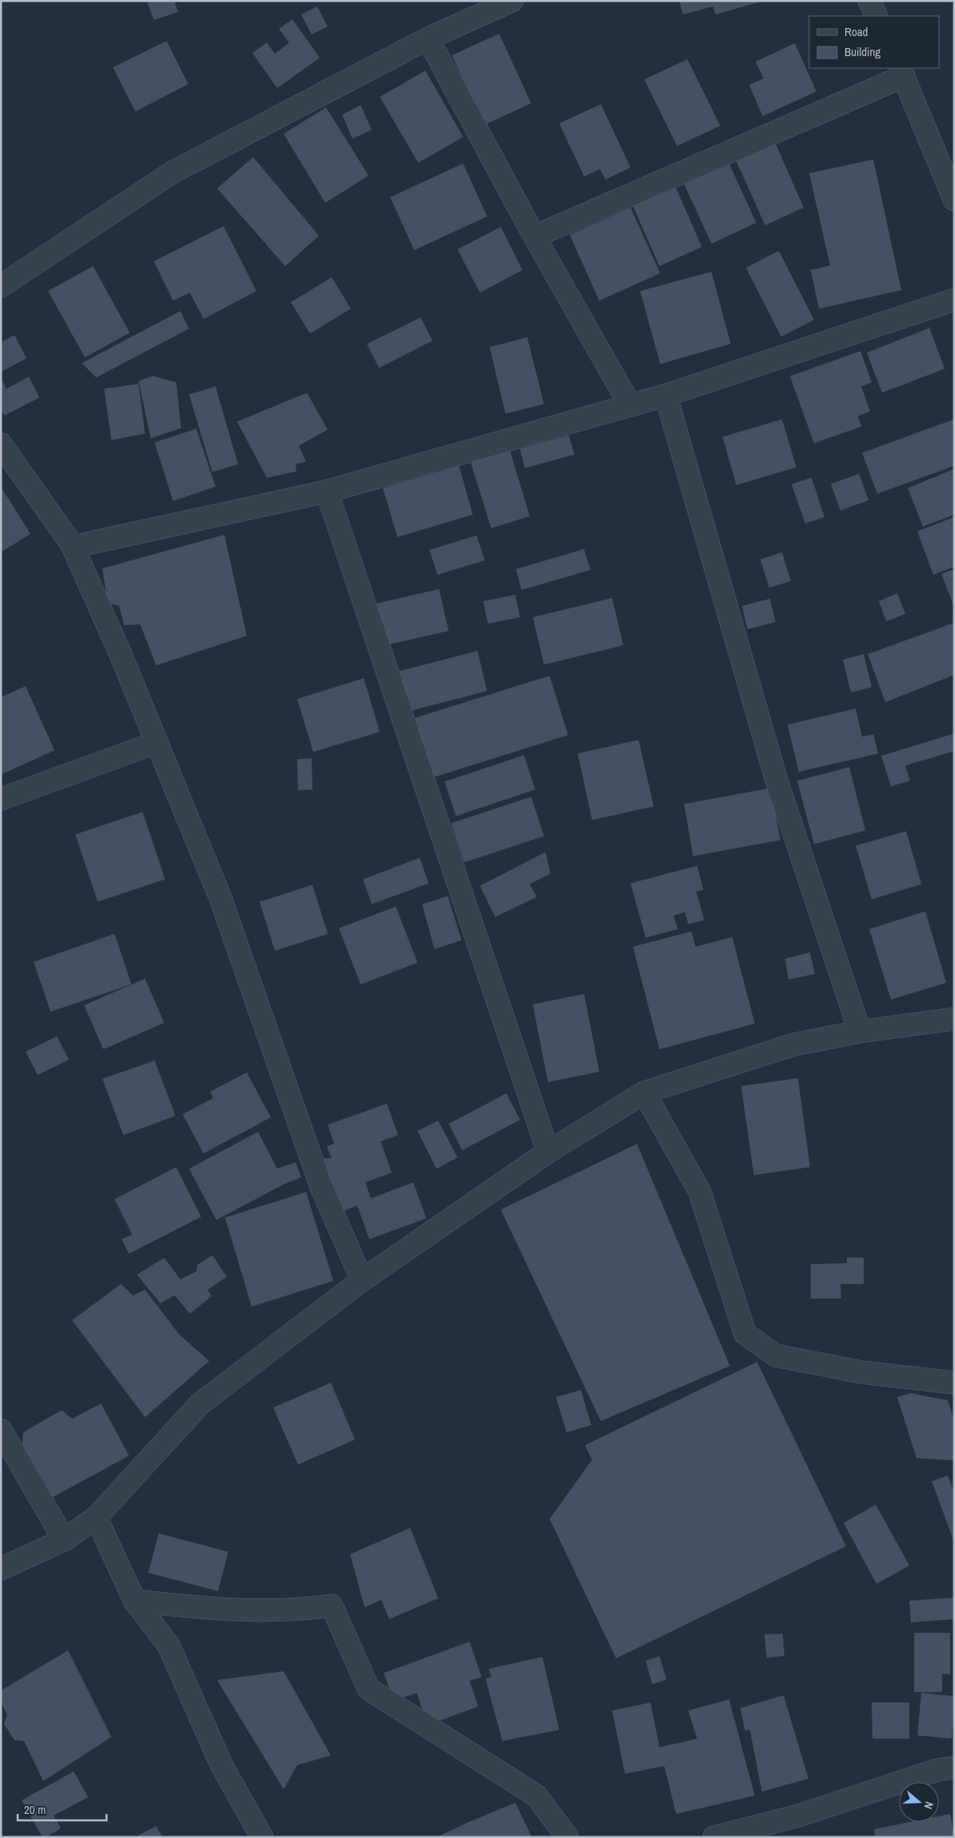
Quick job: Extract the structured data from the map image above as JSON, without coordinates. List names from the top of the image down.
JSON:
{
  "legend": ["Road", "Building"],
  "scale_bar": "20 m",
  "north": "right"
}
